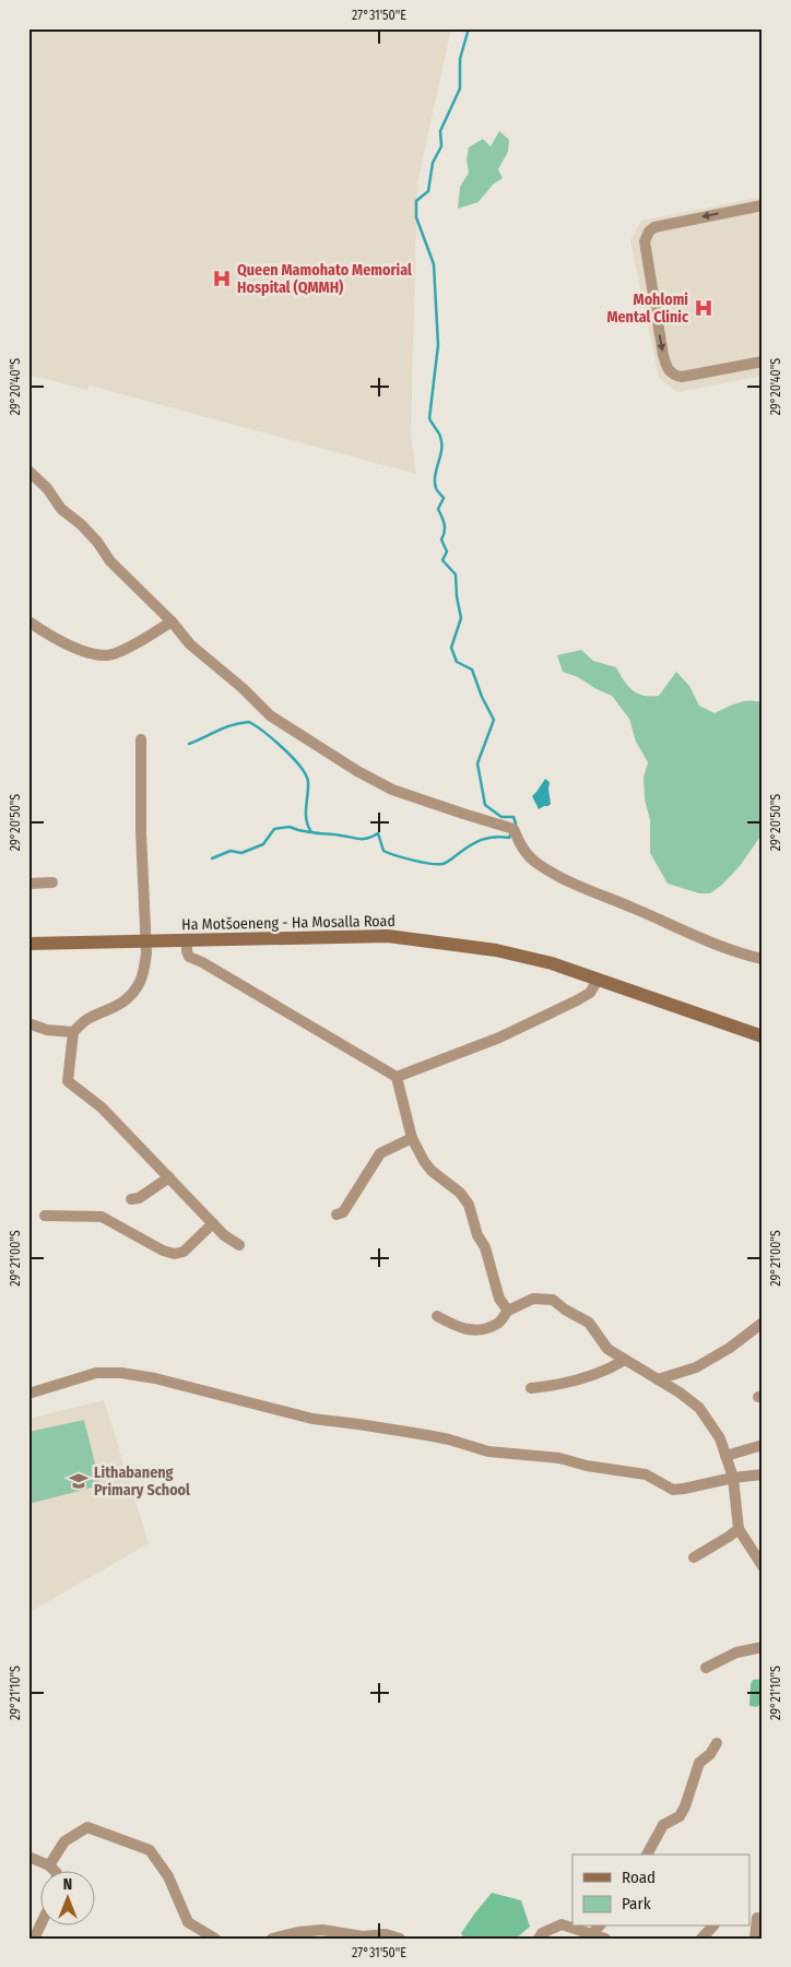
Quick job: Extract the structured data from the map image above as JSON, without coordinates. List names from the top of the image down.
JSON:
{
  "streets": {
    "main road": ["Ha Motšoeneng - Ha Mosalla Road"]
  },
  "places": {
    "hospital": ["Queen Mamohato Memorial Hospital (QMMH)", "Mohlomi Mental Clinic"],
    "school or university": ["Lithabaneng Primary School"]
  },
  "legend": ["Road", "Park"],
  "north": "top",
  "coordinates": [
    "27°31'50\"E",
    "29°20'40\"S",
    "29°20'50\"S",
    "29°21'00\"S",
    "29°21'10\"S"
  ]
}
